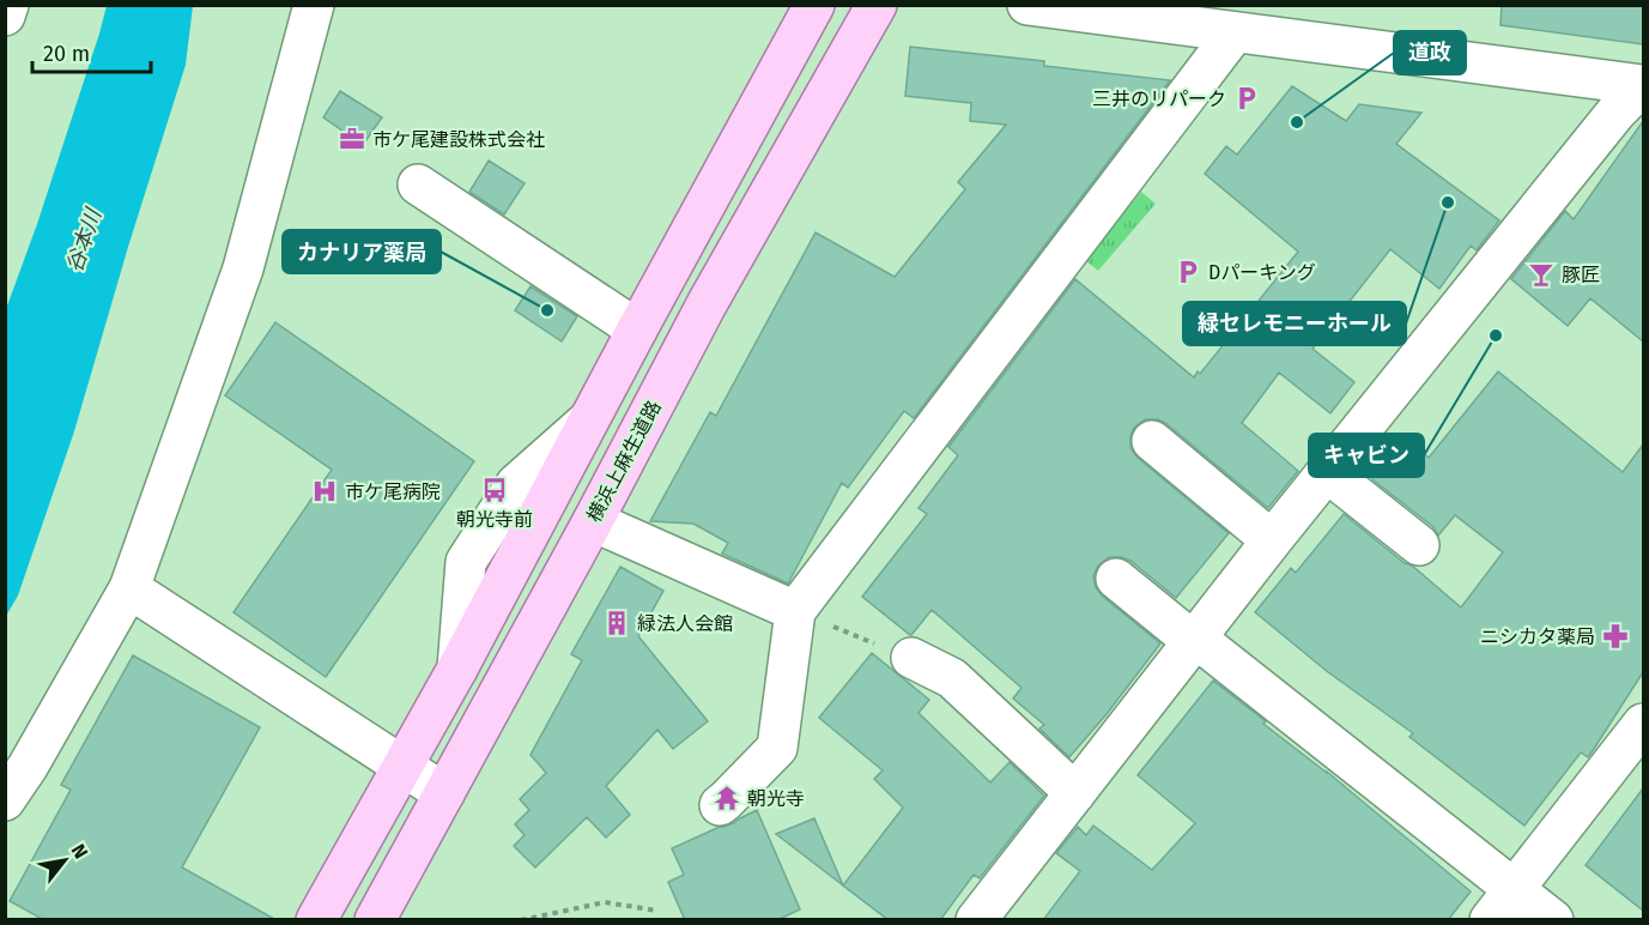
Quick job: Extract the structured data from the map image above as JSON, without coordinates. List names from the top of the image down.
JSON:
{
  "streets": {
    "main road": ["横浜上麻生道路"]
  },
  "water": ["谷本川"],
  "places": {
    "parking": ["三井のリパーク", "Dパーキング"],
    "other": [
      "道政",
      "緑セレモニーホール",
      "カナリア薬局",
      "キャビン"
    ],
    "office": ["市ケ尾建設株式会社"],
    "bar": ["豚匠"],
    "bus stop": ["朝光寺前"],
    "hospital": ["市ケ尾病院"],
    "building": ["緑法人会館"],
    "pharmacy": ["ニシカタ薬局"],
    "temple": ["朝光寺"]
  },
  "scale_bar": "20 m",
  "north": "top right"
}
